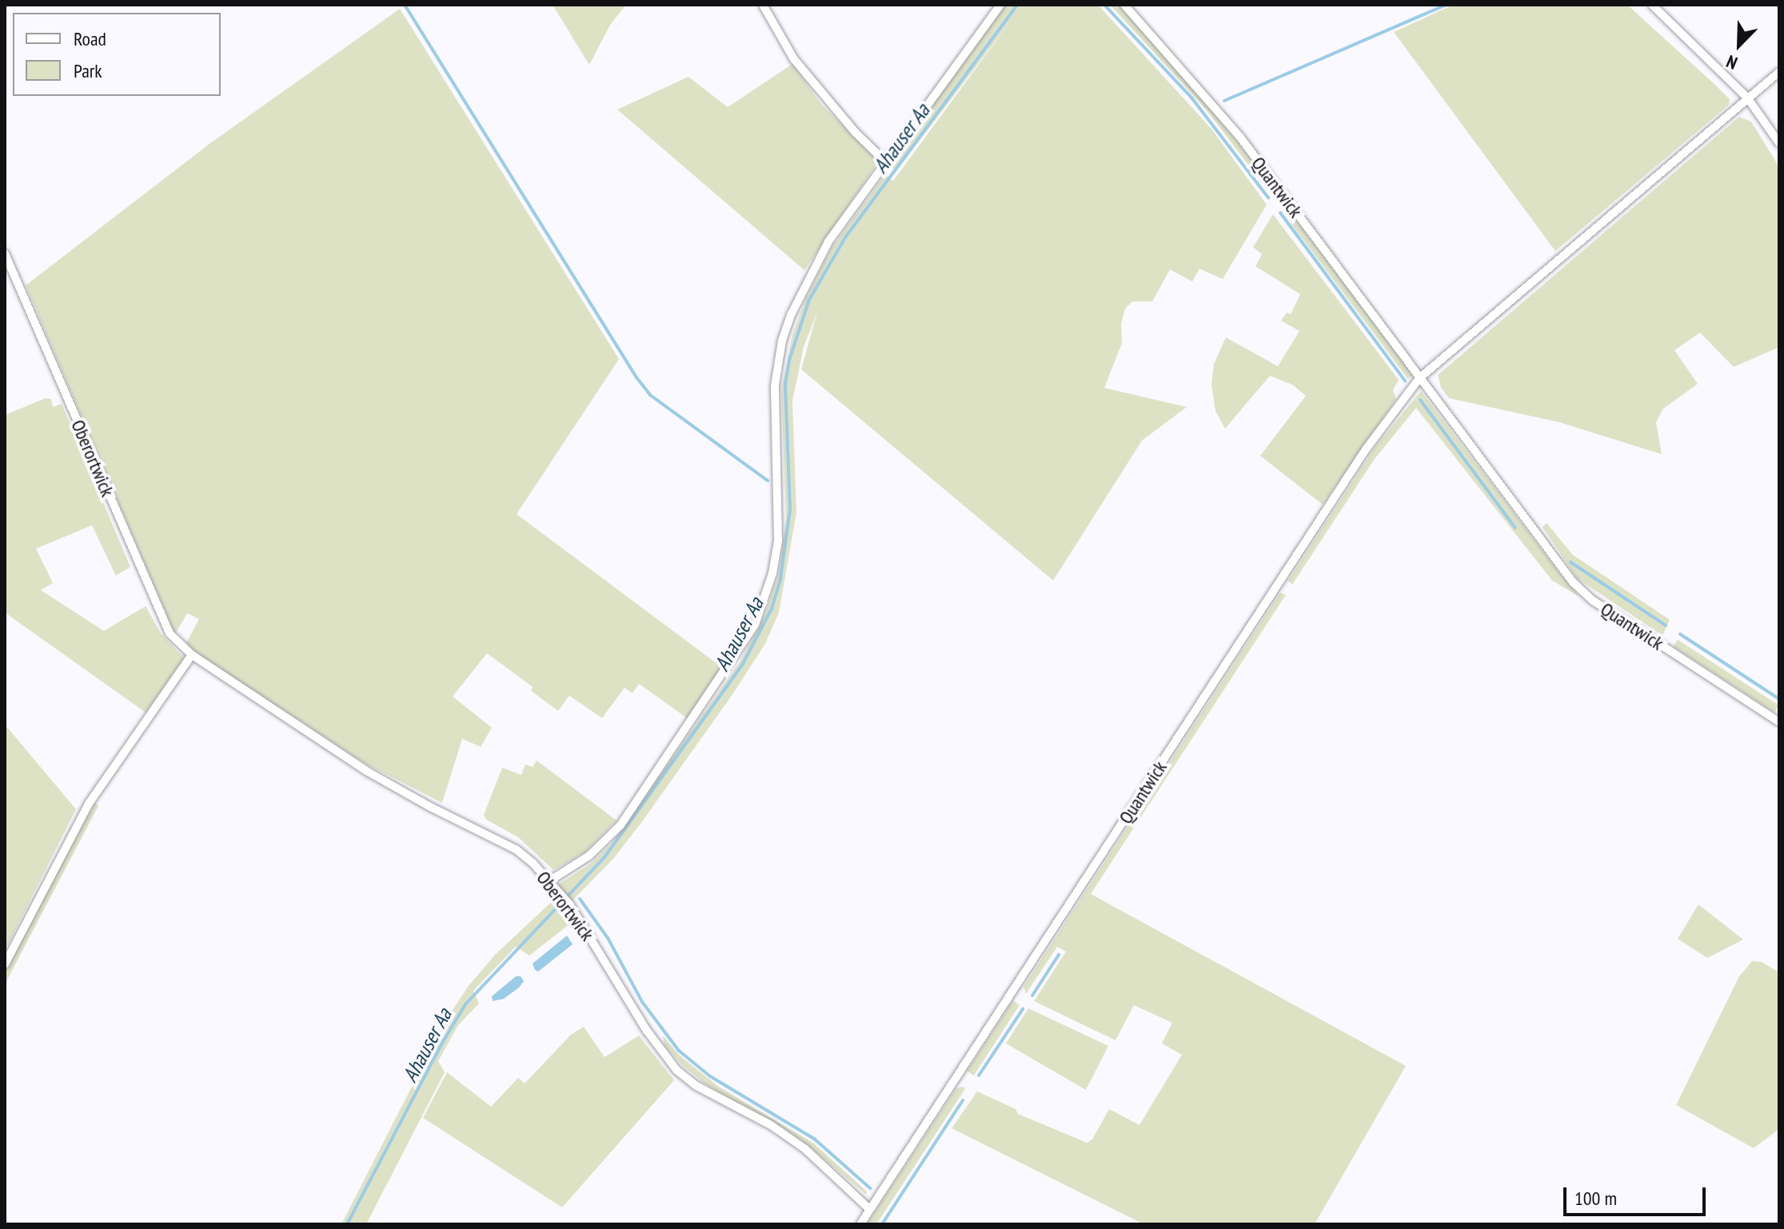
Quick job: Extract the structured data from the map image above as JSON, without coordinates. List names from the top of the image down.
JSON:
{
  "streets": {
    "street": ["Quantwick", "Oberortwick"]
  },
  "crossings": [
    ["Quantwick", "Oberortwick"]
  ],
  "water": ["Ahauser Aa"],
  "legend": ["Road", "Park"],
  "scale_bar": "100 m",
  "north": "bottom left"
}
